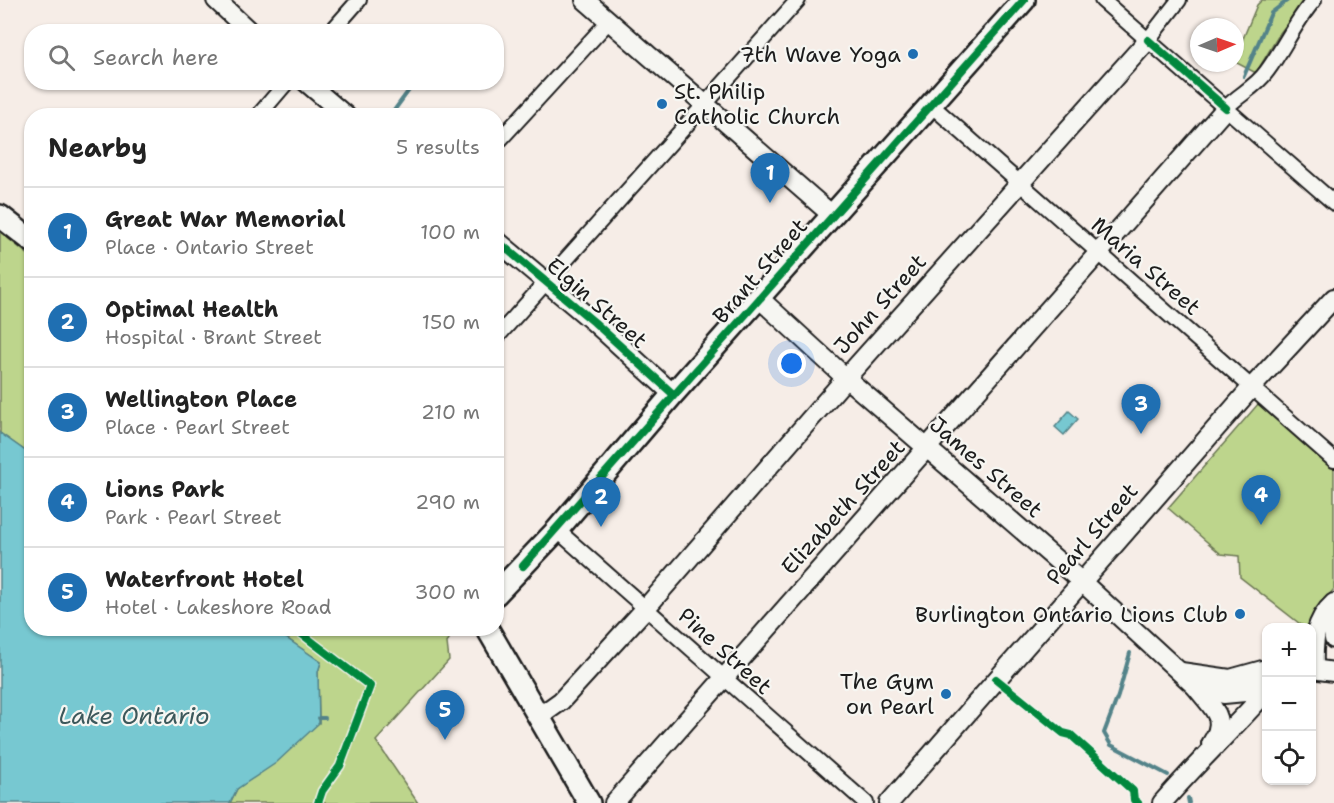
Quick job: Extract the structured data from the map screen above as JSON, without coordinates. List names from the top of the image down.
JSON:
{
  "streets": {
    "main road": ["Brant Street"],
    "street": [
      "Maria Street",
      "Elgin Street",
      "John Street",
      "James Street",
      "Elizabeth Street",
      "Pearl Street",
      "Pine Street"
    ]
  },
  "crossings": [
    ["Maria Street", "Brant Street"],
    ["Maria Street", "John Street"],
    ["Maria Street", "Elizabeth Street"],
    ["Maria Street", "Pearl Street"],
    ["Brant Street", "Elgin Street"],
    ["Brant Street", "James Street"],
    ["Brant Street", "Pine Street"],
    ["John Street", "James Street"],
    ["John Street", "Pine Street"],
    ["James Street", "Elizabeth Street"],
    ["James Street", "Pearl Street"],
    ["Elizabeth Street", "Pine Street"]
  ],
  "water": ["Lake Ontario"],
  "places": [
    "7th Wave Yoga",
    "St. Philip Catholic Church",
    "Burlington Ontario Lions Club",
    "The Gym on Pearl"
  ],
  "north": "right",
  "page": {
    "search": "Search here",
    "heading": ["Nearby", "5 results"],
    "pins": [
      "1",
      "3",
      "4",
      "2",
      "5"
    ],
    "list": [
      {
        "mark": "1",
        "name": "Great War Memorial",
        "note": "Place · Ontario Street",
        "value": "100 m"
      },
      {
        "mark": "2",
        "name": "Optimal Health",
        "note": "Hospital · Brant Street",
        "value": "150 m"
      },
      {
        "mark": "3",
        "name": "Wellington Place",
        "note": "Place · Pearl Street",
        "value": "210 m"
      },
      {
        "mark": "4",
        "name": "Lions Park",
        "note": "Park · Pearl Street",
        "value": "290 m"
      },
      {
        "mark": "5",
        "name": "Waterfront Hotel",
        "note": "Hotel · Lakeshore Road",
        "value": "300 m"
      }
    ],
    "map_buttons": ["+", "−"]
  }
}
